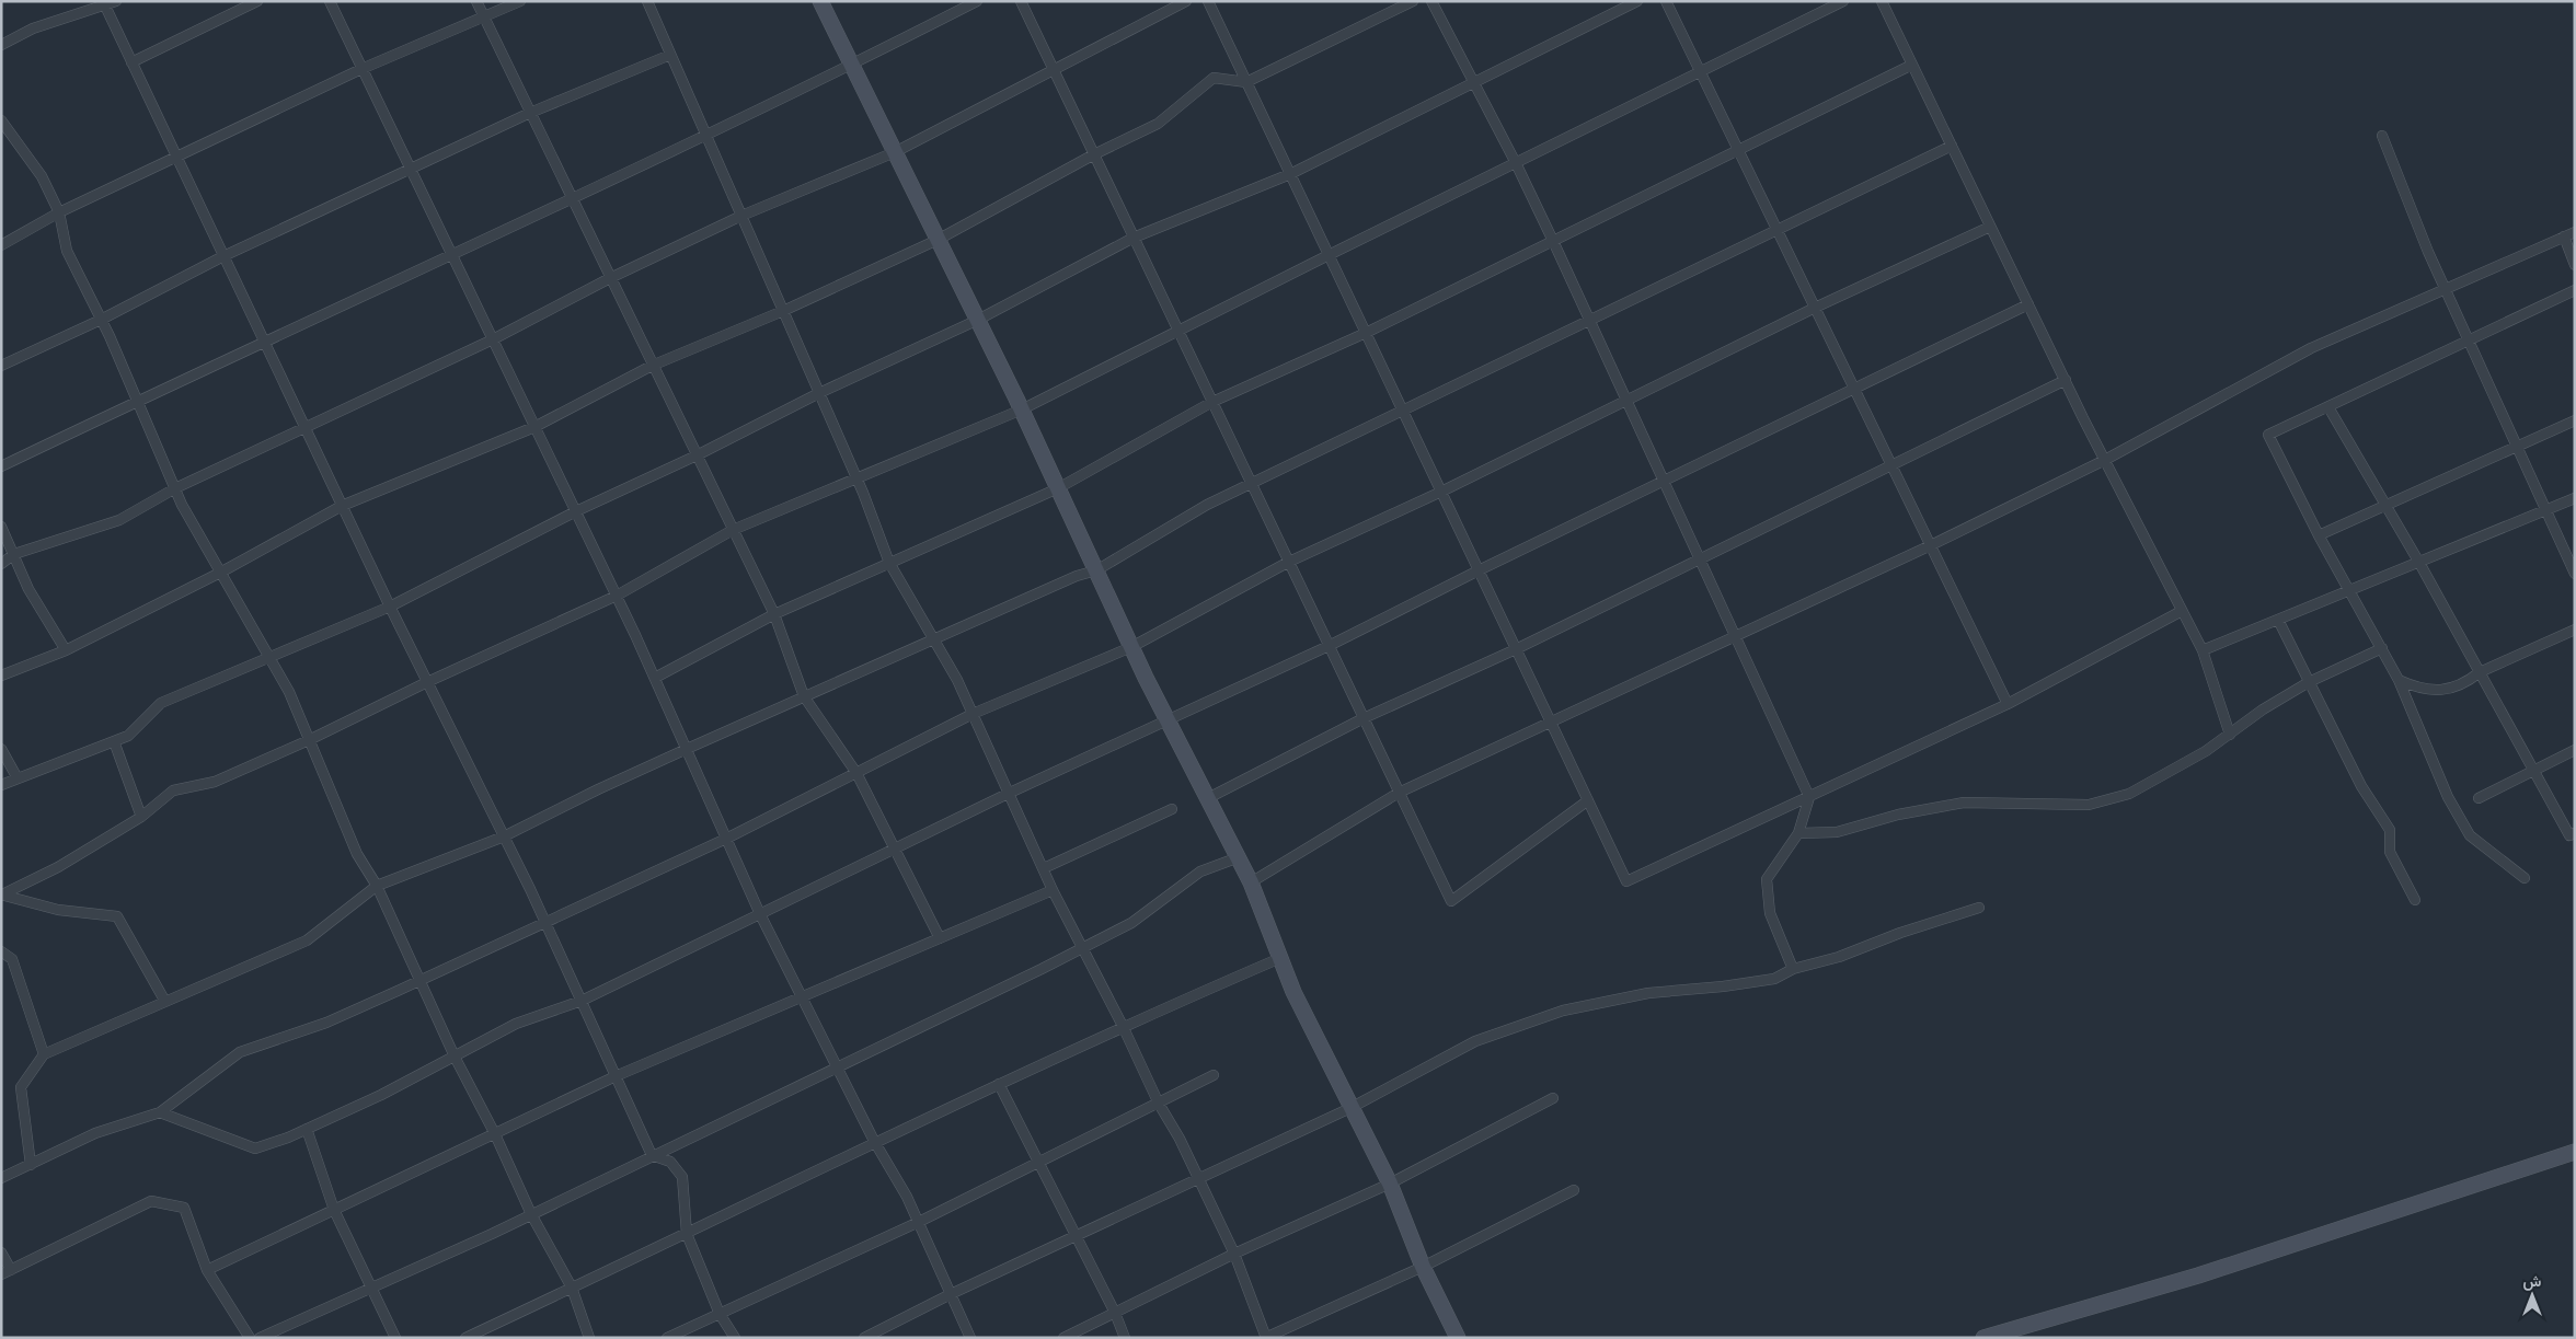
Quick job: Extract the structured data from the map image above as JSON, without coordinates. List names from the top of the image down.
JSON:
{
  "north": "top"
}
